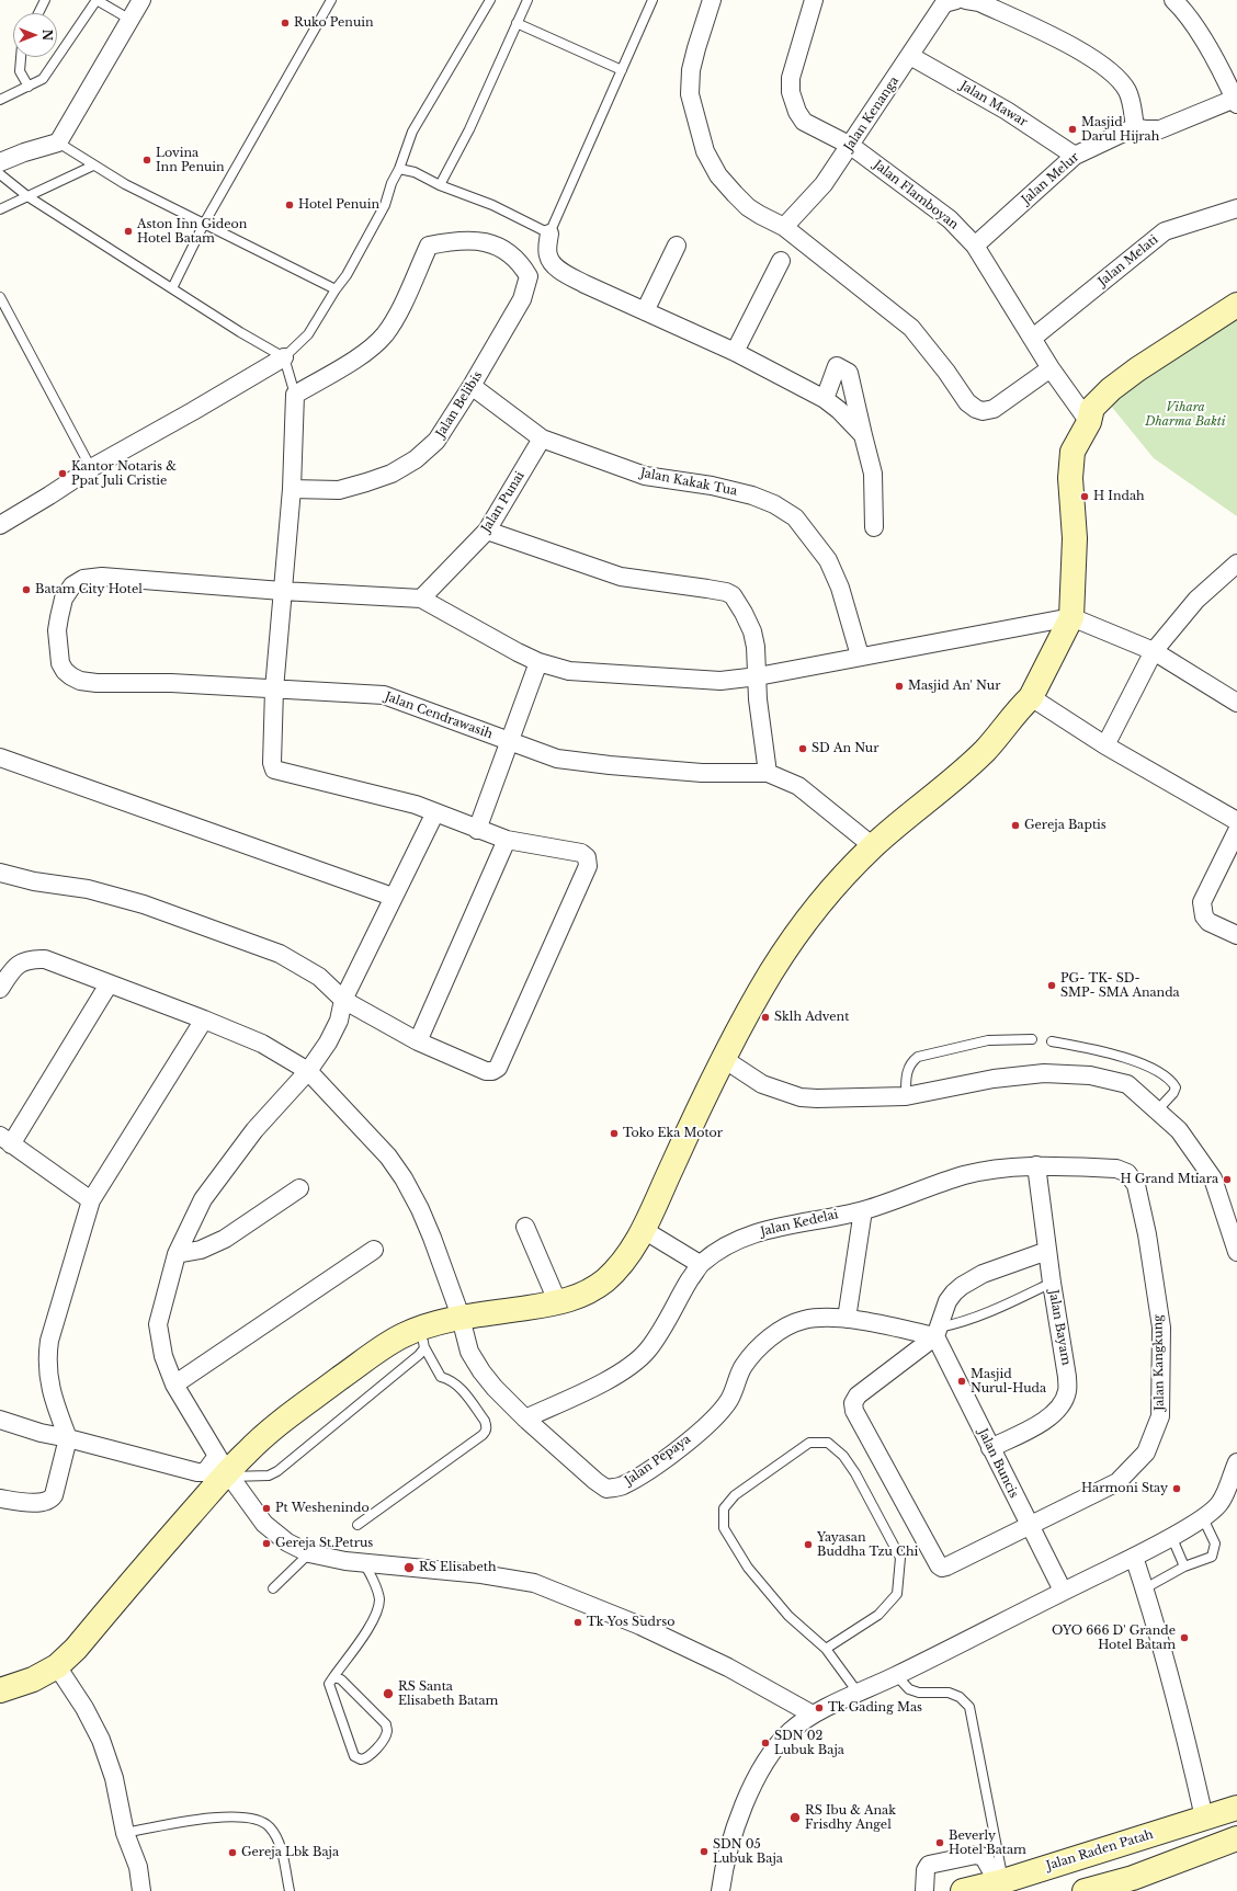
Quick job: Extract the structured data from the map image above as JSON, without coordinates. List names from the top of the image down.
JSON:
{
  "streets": {
    "street": [
      "Jalan Mawar",
      "Jalan Kenanga",
      "Jalan Melur",
      "Jalan Flamboyan",
      "Jalan Melati",
      "Jalan Belibis",
      "Jalan Kakak Tua",
      "Jalan Punai",
      "Jalan Cendrawasih",
      "Jalan Kedelai",
      "Jalan Bayam",
      "Jalan Kangkung",
      "Jalan Pepaya",
      "Jalan Buncis",
      "Jalan Raden Patah"
    ]
  },
  "crossings": [
    ["Jalan Mawar", "Jalan Kenanga"],
    ["Jalan Mawar", "Jalan Melur"],
    ["Jalan Kenanga", "Jalan Flamboyan"],
    ["Jalan Melur", "Jalan Flamboyan"],
    ["Jalan Flamboyan", "Jalan Melati"],
    ["Jalan Belibis", "Jalan Kakak Tua"],
    ["Jalan Kakak Tua", "Jalan Punai"],
    ["Jalan Kedelai", "Jalan Bayam"],
    ["Jalan Kedelai", "Jalan Kangkung"],
    ["Jalan Kedelai", "Jalan Pepaya"],
    ["Jalan Bayam", "Jalan Buncis"],
    ["Jalan Kangkung", "Jalan Pepaya"],
    ["Jalan Kangkung", "Jalan Buncis"],
    ["Jalan Pepaya", "Jalan Buncis"]
  ],
  "parks": ["Vihara Dharma Bakti"],
  "places": [
    "Ruko Penuin",
    "Masjid Darul Hijrah",
    "Lovina Inn Penuin",
    "Hotel Penuin",
    "Aston Inn Gideon Hotel Batam",
    "Kantor Notaris & Ppat Juli Cristie",
    "H Indah",
    "Batam City Hotel",
    "Masjid An' Nur",
    "SD An Nur",
    "Gereja Baptis",
    "PG- TK- SD- SMP- SMA Ananda",
    "Sklh Advent",
    "Toko Eka Motor",
    "H Grand Mtiara",
    "Masjid Nurul-Huda",
    "Harmoni Stay",
    "Pt Weshenindo",
    "Gereja St.Petrus",
    "Yayasan Buddha Tzu Chi",
    "RS Elisabeth",
    "Tk Yos Sudrso",
    "OYO 666 D' Grande Hotel Batam",
    "RS Santa Elisabeth Batam",
    "Tk Gading Mas",
    "SDN 02 Lubuk Baja",
    "RS Ibu & Anak Frisdhy Angel",
    "Beverly Hotel Batam",
    "SDN 05 Lubuk Baja",
    "Gereja Lbk Baja"
  ],
  "north": "right"
}
